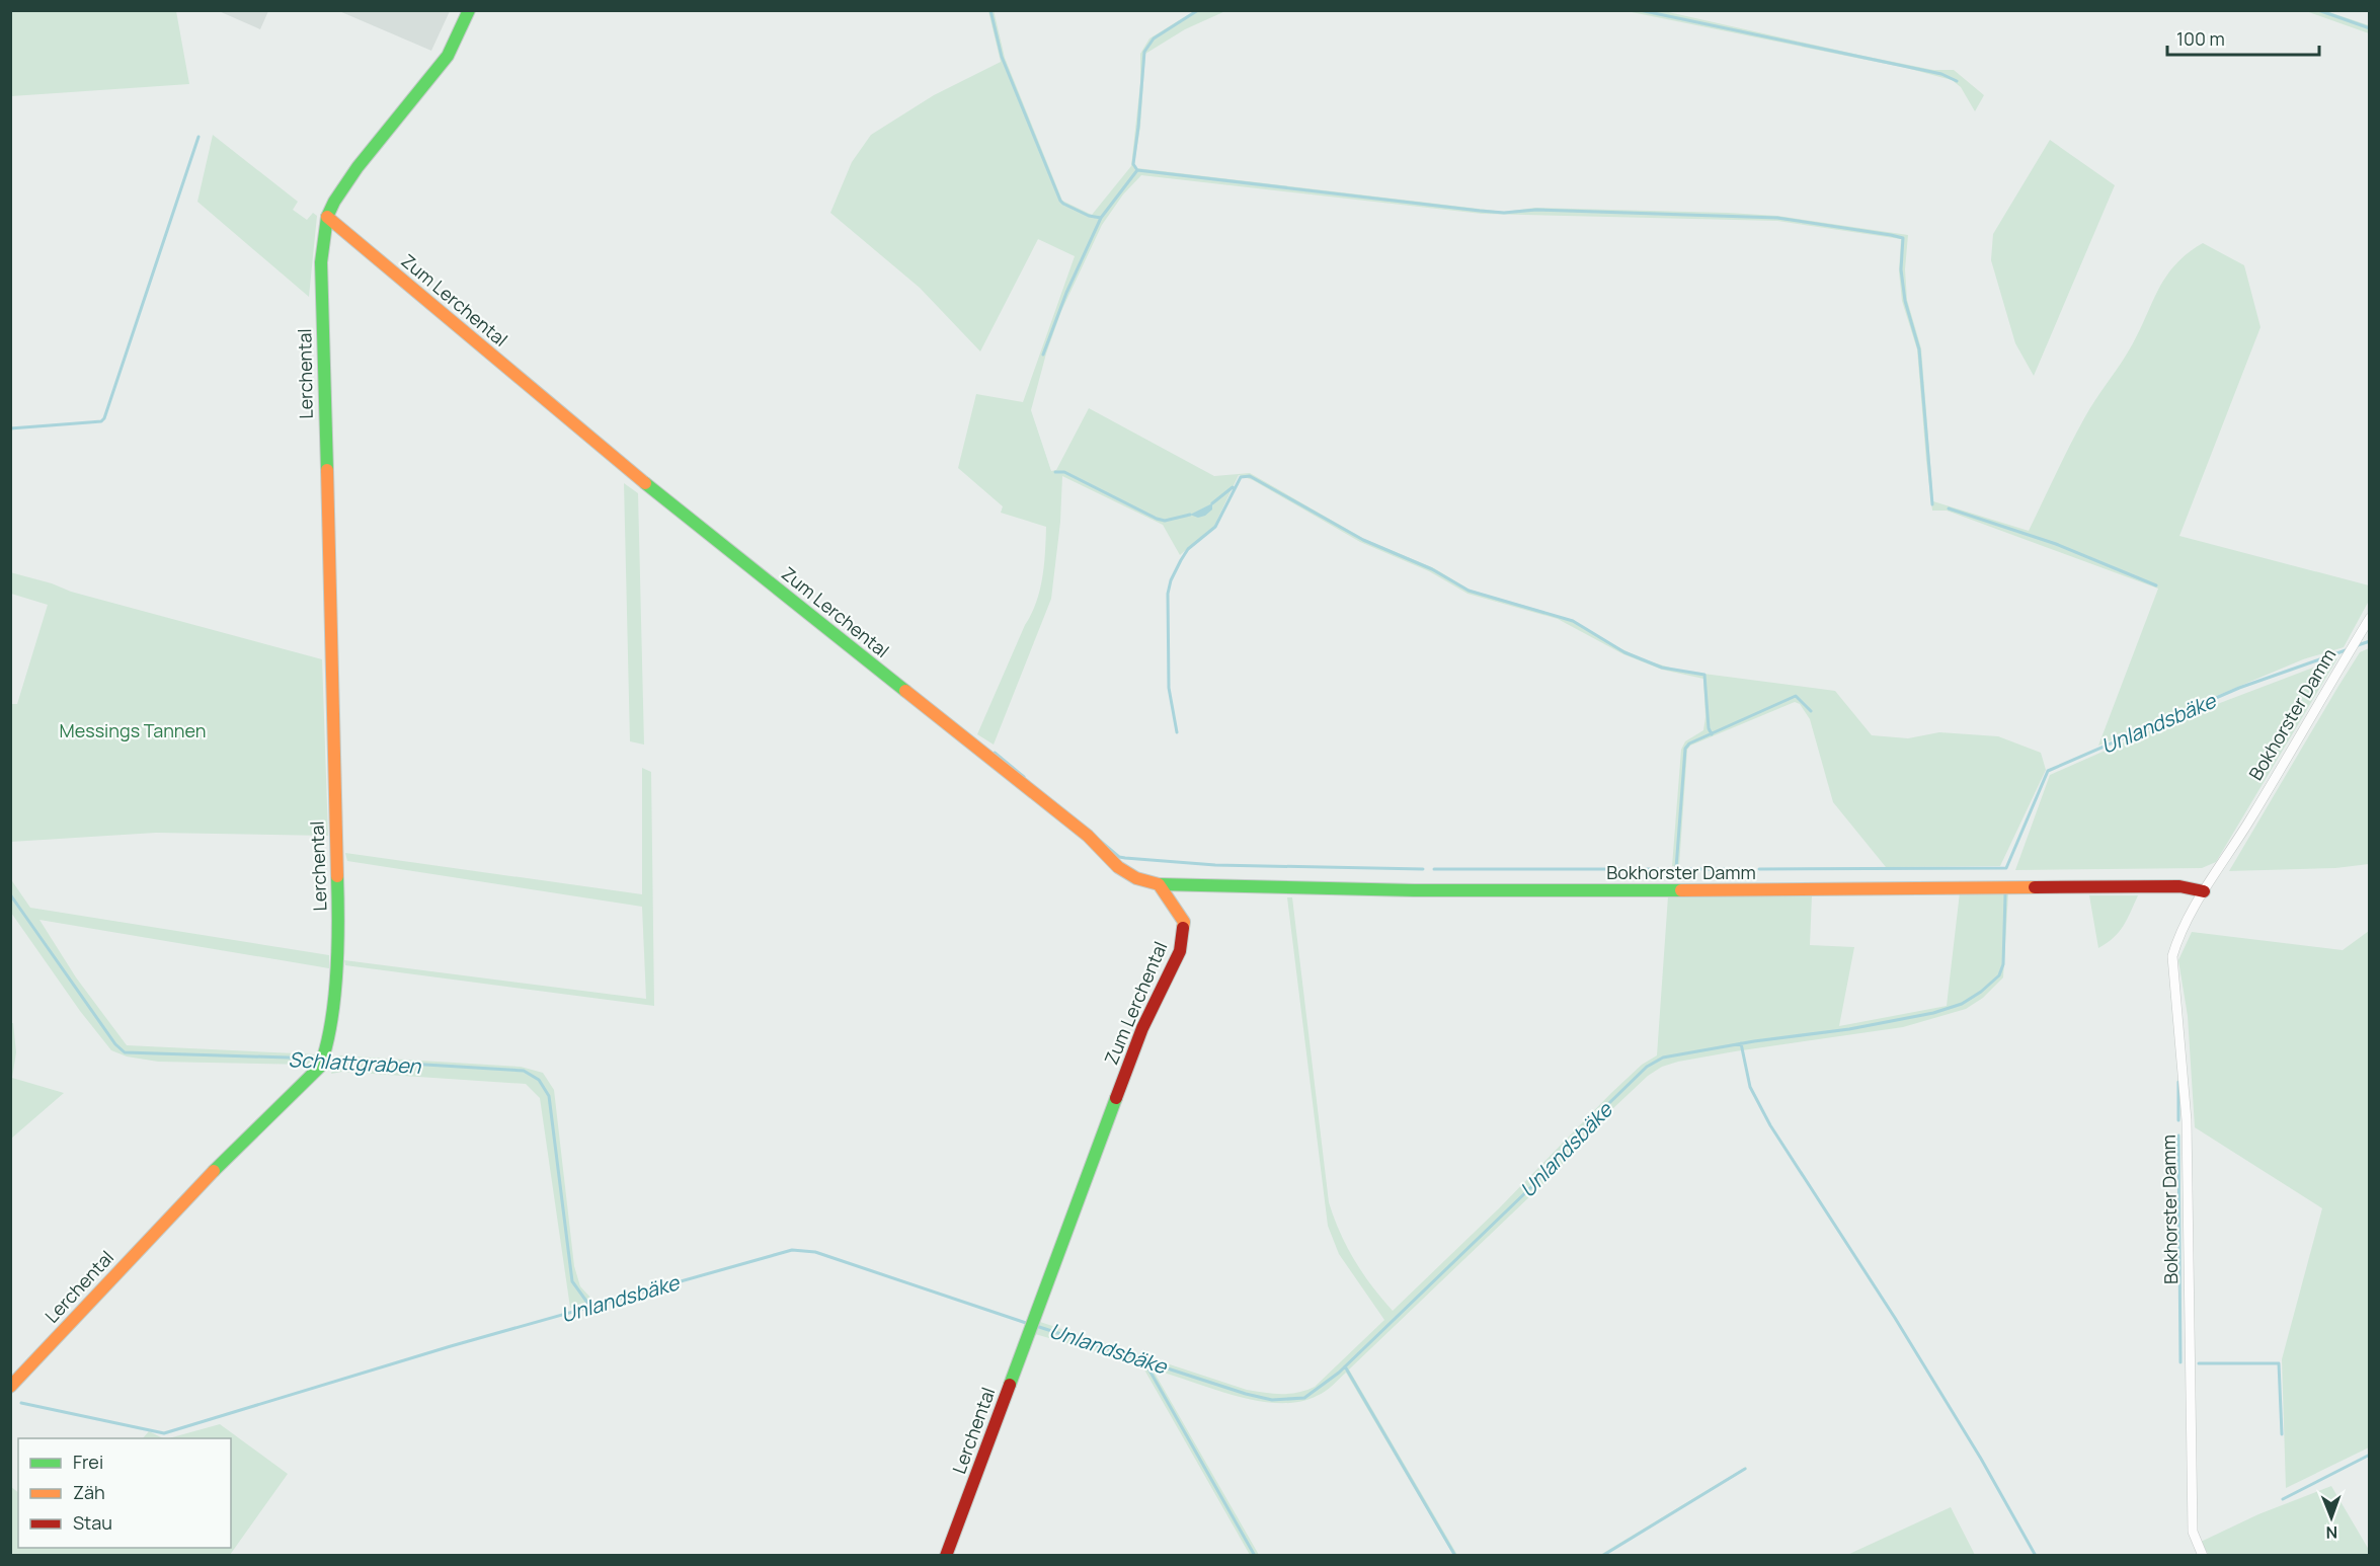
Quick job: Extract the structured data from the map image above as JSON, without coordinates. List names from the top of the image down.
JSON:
{
  "streets": {
    "street": ["Zum Lerchental", "Lerchental", "Bokhorster Damm"]
  },
  "crossings": [
    ["Zum Lerchental", "Lerchental"],
    ["Zum Lerchental", "Bokhorster Damm"]
  ],
  "water": ["Unlandsbäke", "Schlattgraben"],
  "parks": ["Messings Tannen"],
  "legend": ["Frei", "Zäh", "Stau"],
  "scale_bar": "100 m",
  "north": "bottom"
}
